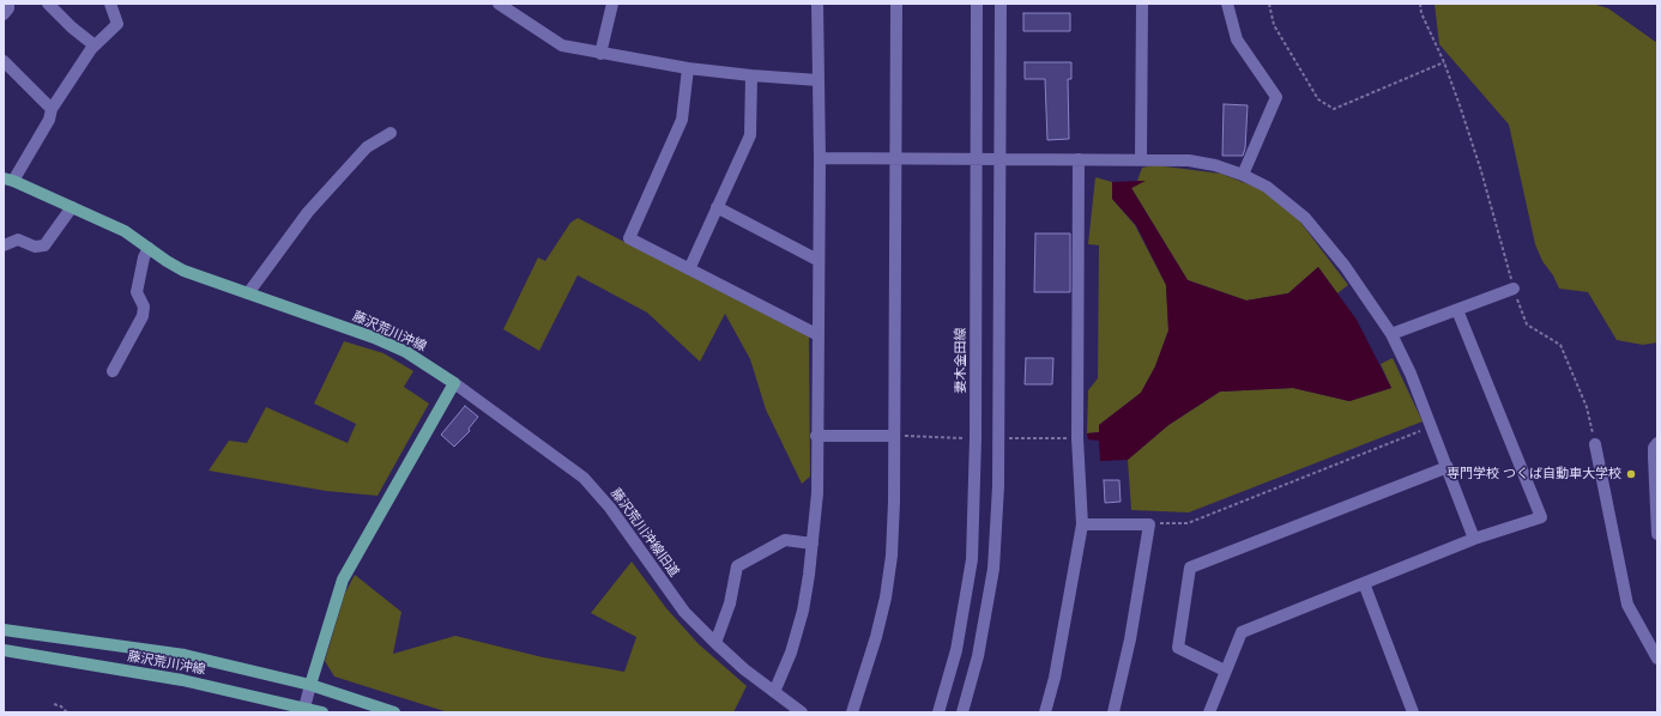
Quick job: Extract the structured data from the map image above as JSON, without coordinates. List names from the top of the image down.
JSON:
{
  "streets": {
    "main road": ["藤沢荒川沖線"],
    "street": ["妻木金田線", "藤沢荒川沖線旧道"]
  },
  "crossings": [
    ["藤沢荒川沖線", "藤沢荒川沖線旧道"]
  ],
  "places": ["専門学校 つくば自動車大学校"]
}
